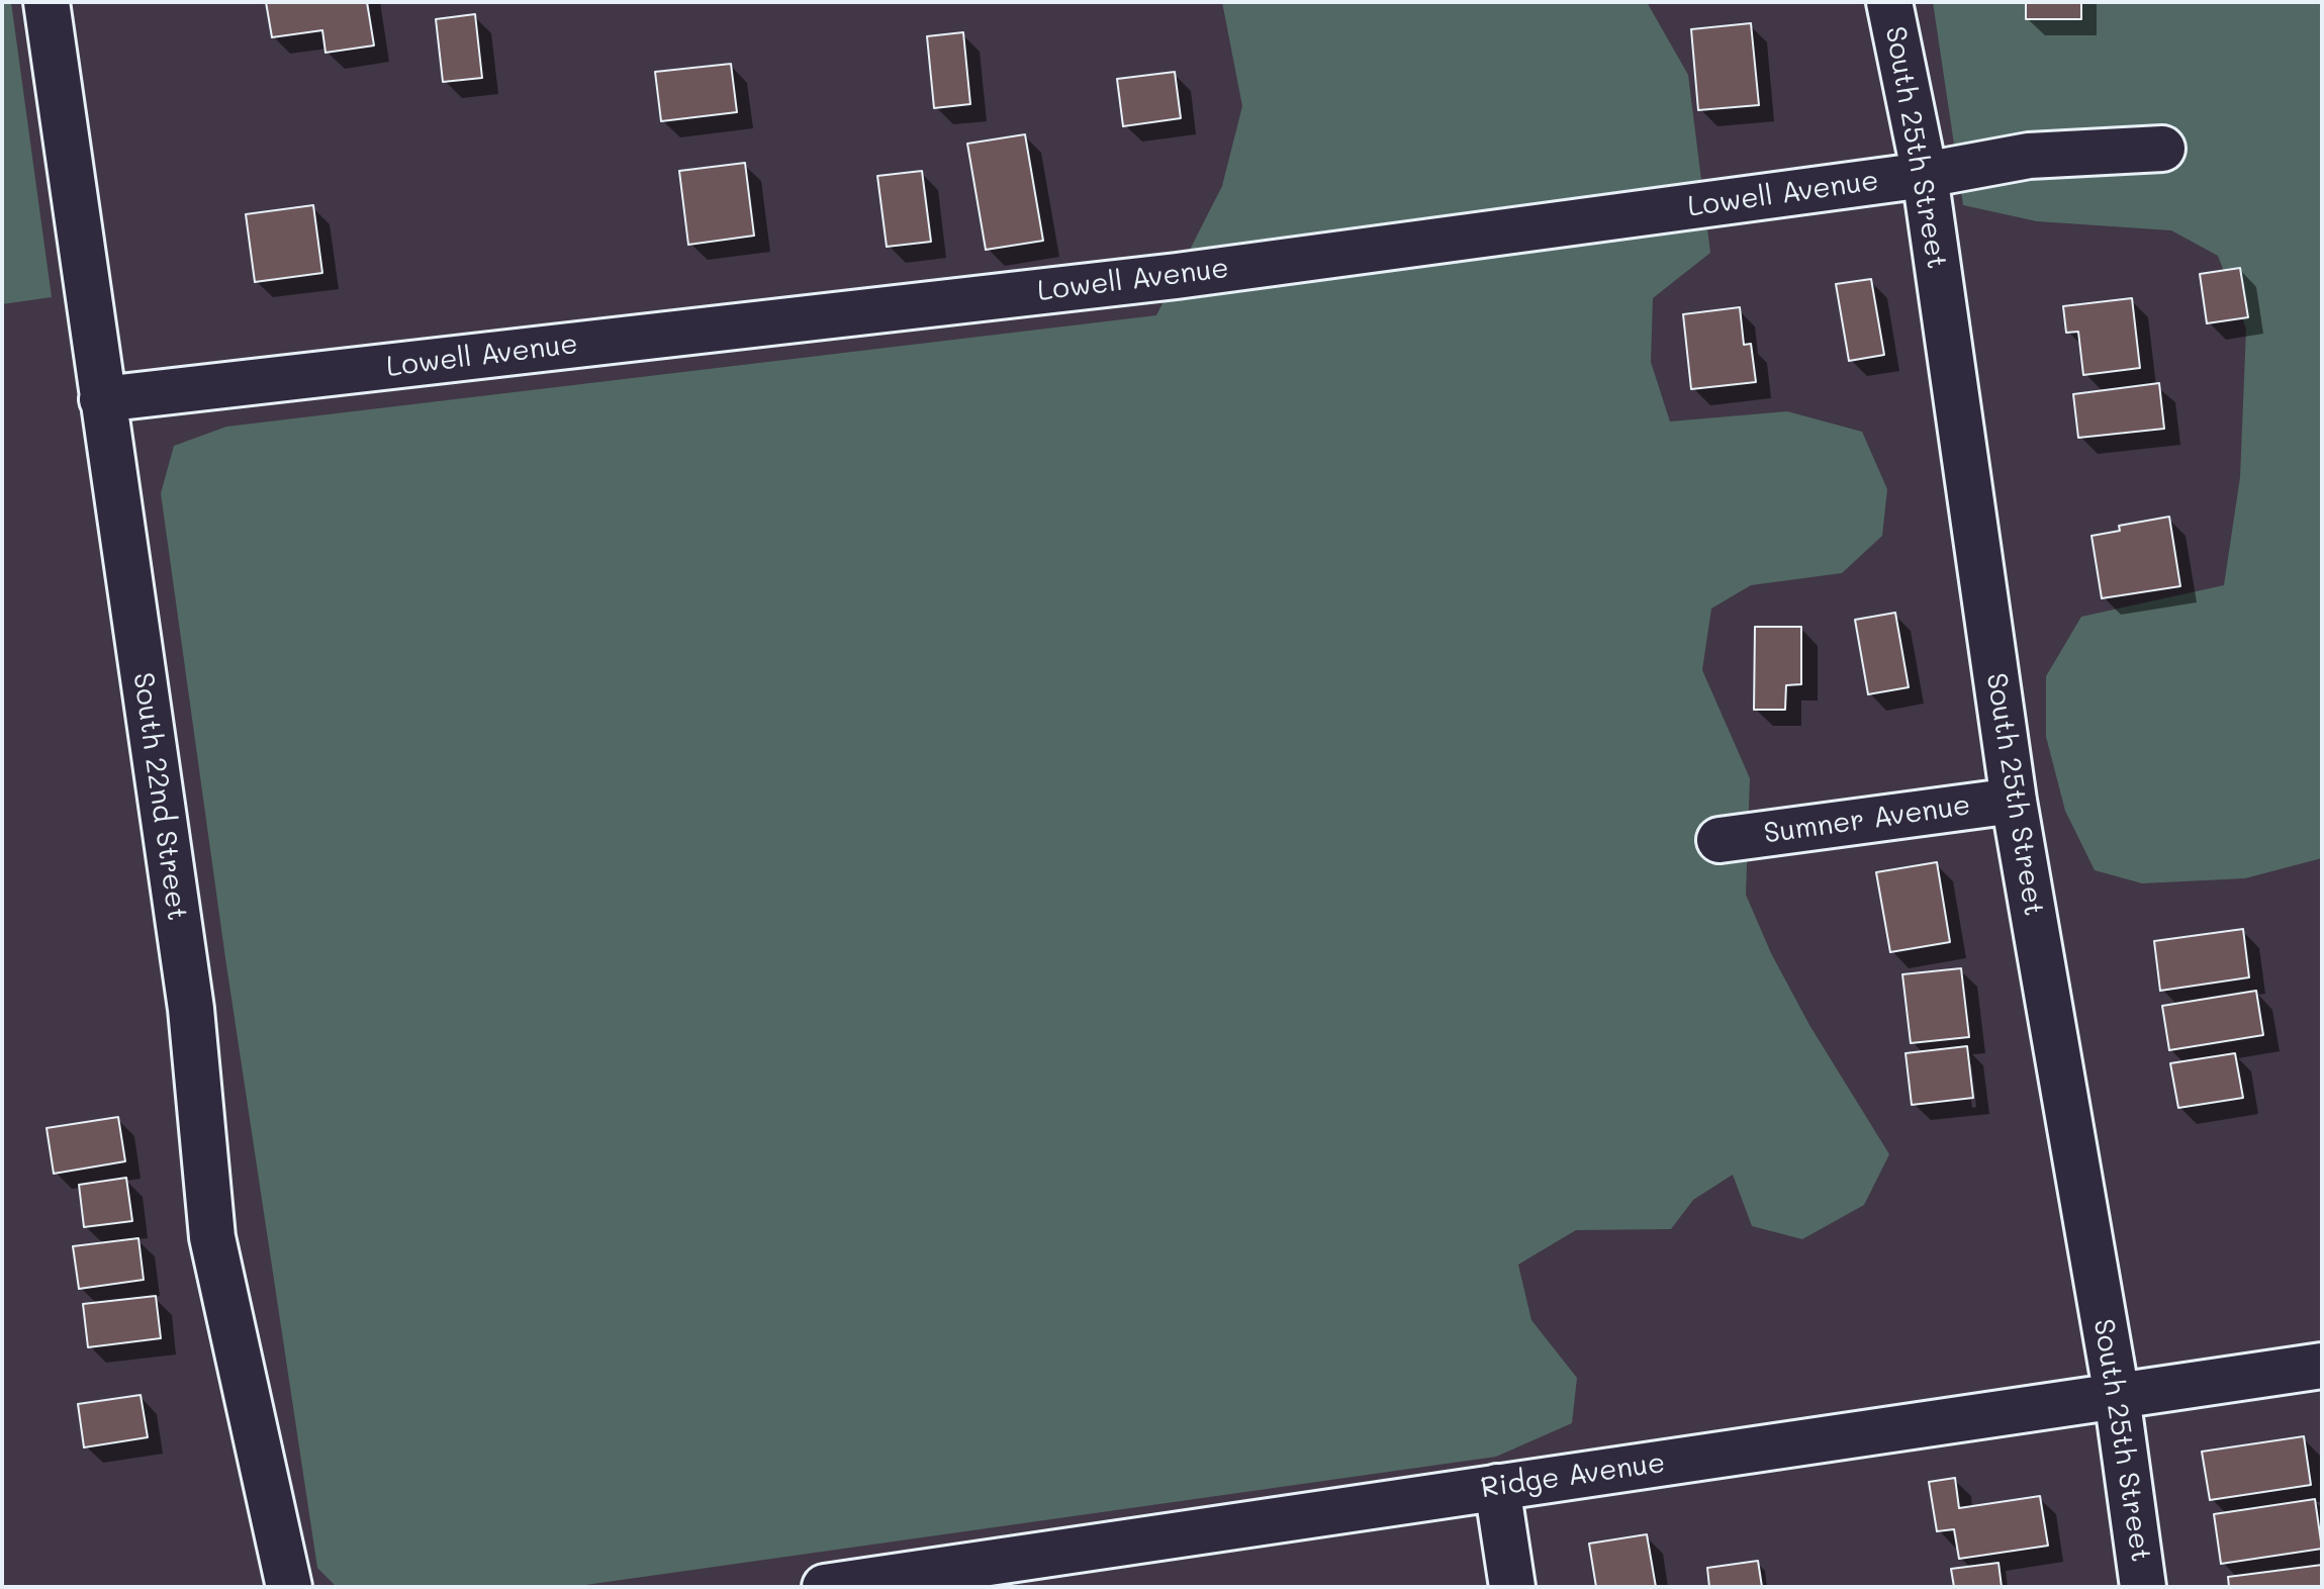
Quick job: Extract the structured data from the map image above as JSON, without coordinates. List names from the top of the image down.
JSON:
{
  "streets": {
    "street": [
      "South 25th Street",
      "Lowell Avenue",
      "South 22nd Street",
      "Sumner Avenue",
      "Ridge Avenue"
    ]
  },
  "crossings": [
    ["South 25th Street", "Lowell Avenue"],
    ["South 25th Street", "Sumner Avenue"],
    ["South 25th Street", "Ridge Avenue"],
    ["Lowell Avenue", "South 22nd Street"]
  ]
}
